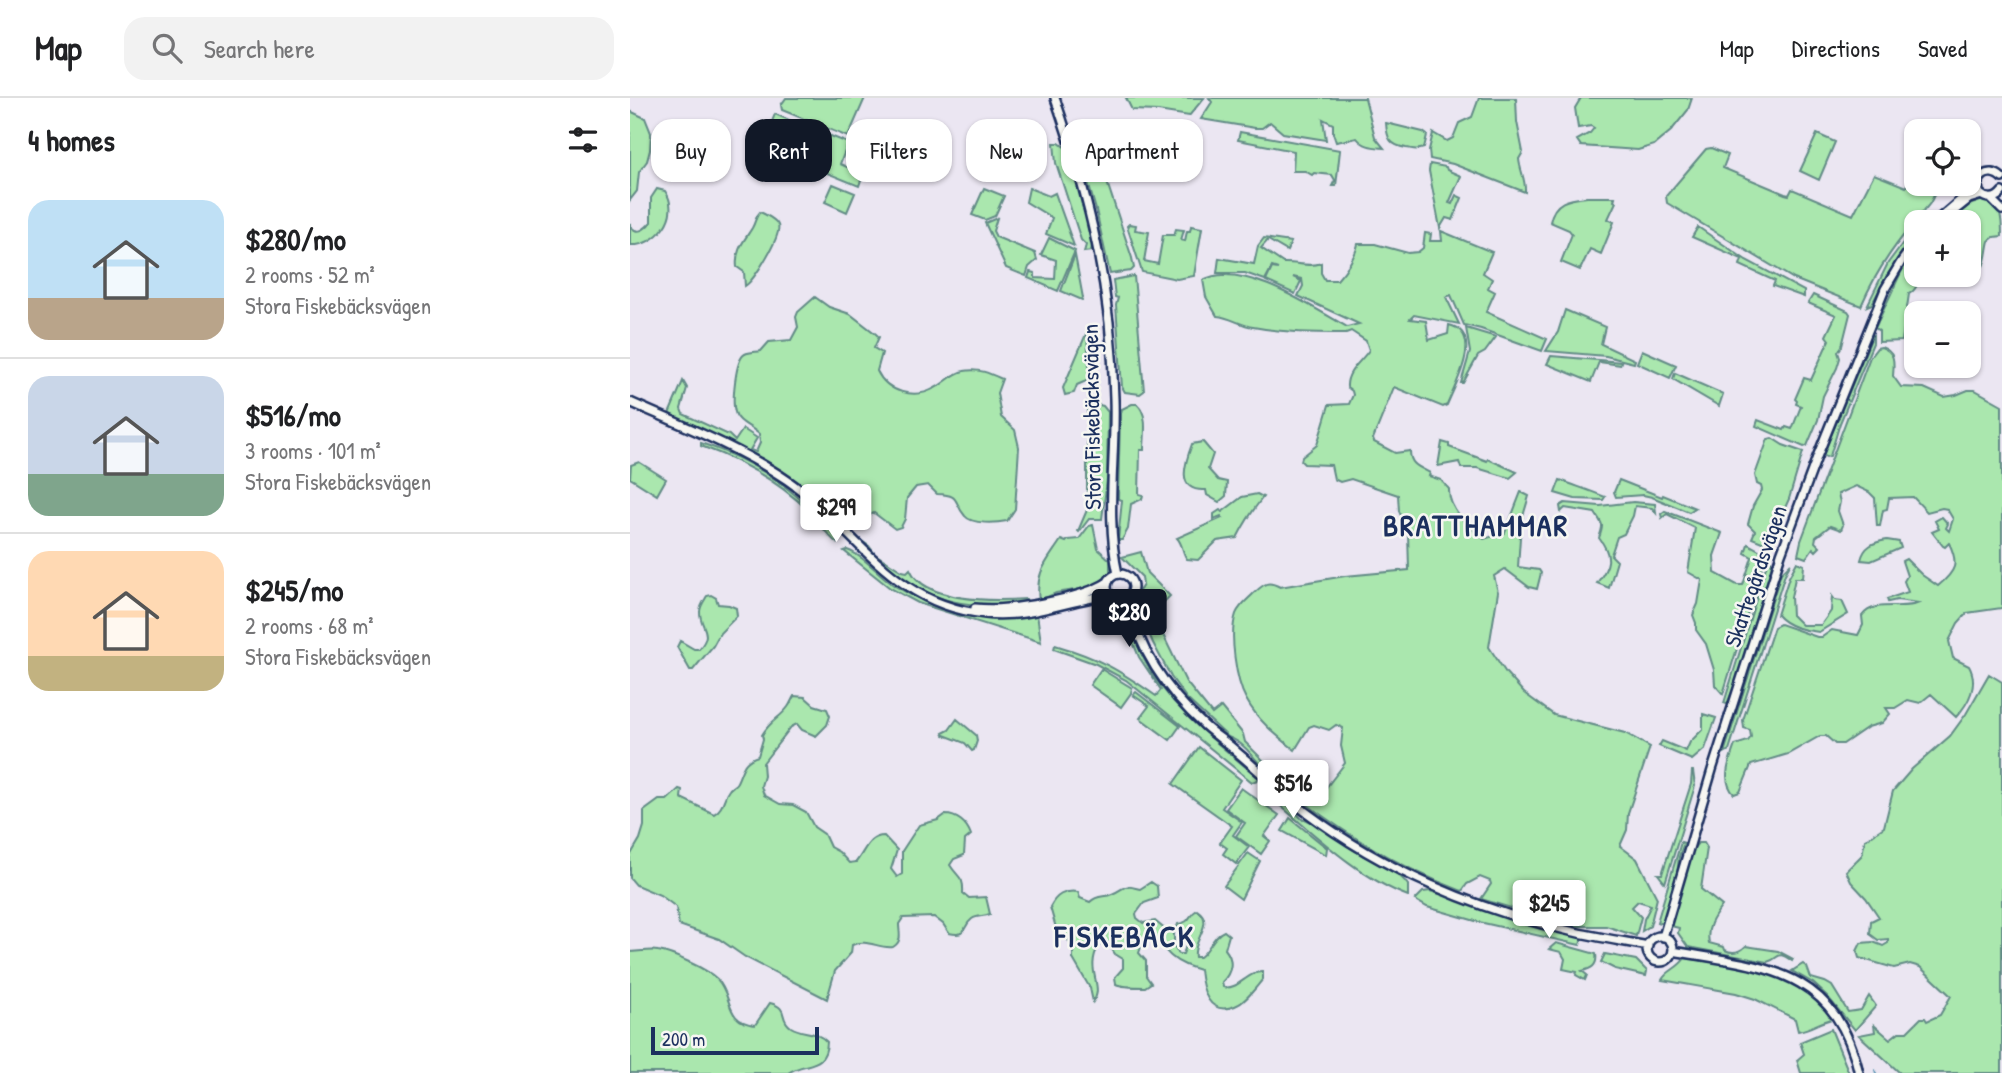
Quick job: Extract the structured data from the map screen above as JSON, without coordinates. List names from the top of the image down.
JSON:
{
  "streets": {
    "street": ["Stora Fiskebäcksvägen", "Skattegårdsvägen"]
  },
  "districts": ["BRATTHAMMAR", "FISKEBÄCK"],
  "scale_bar": "200 m",
  "page": {
    "header": "Map",
    "search": "Search here",
    "nav": ["Map", "Directions", "Saved"],
    "heading": "4 homes",
    "map_buttons": ["+", "−"],
    "chip": [
      "Buy",
      "Rent",
      "Filters",
      "New",
      "Apartment"
    ],
    "list": [
      {
        "name": "$280/mo",
        "note": "2 rooms · 52 m² · Stora Fiskebäcksvägen"
      },
      {
        "name": "$516/mo",
        "note": "3 rooms · 101 m² · Stora Fiskebäcksvägen"
      },
      {
        "name": "$245/mo",
        "note": "2 rooms · 68 m² · Stora Fiskebäcksvägen"
      }
    ],
    "price": [
      "$299",
      "$280",
      "$516",
      "$245"
    ],
    "scale": "200 m"
  }
}
